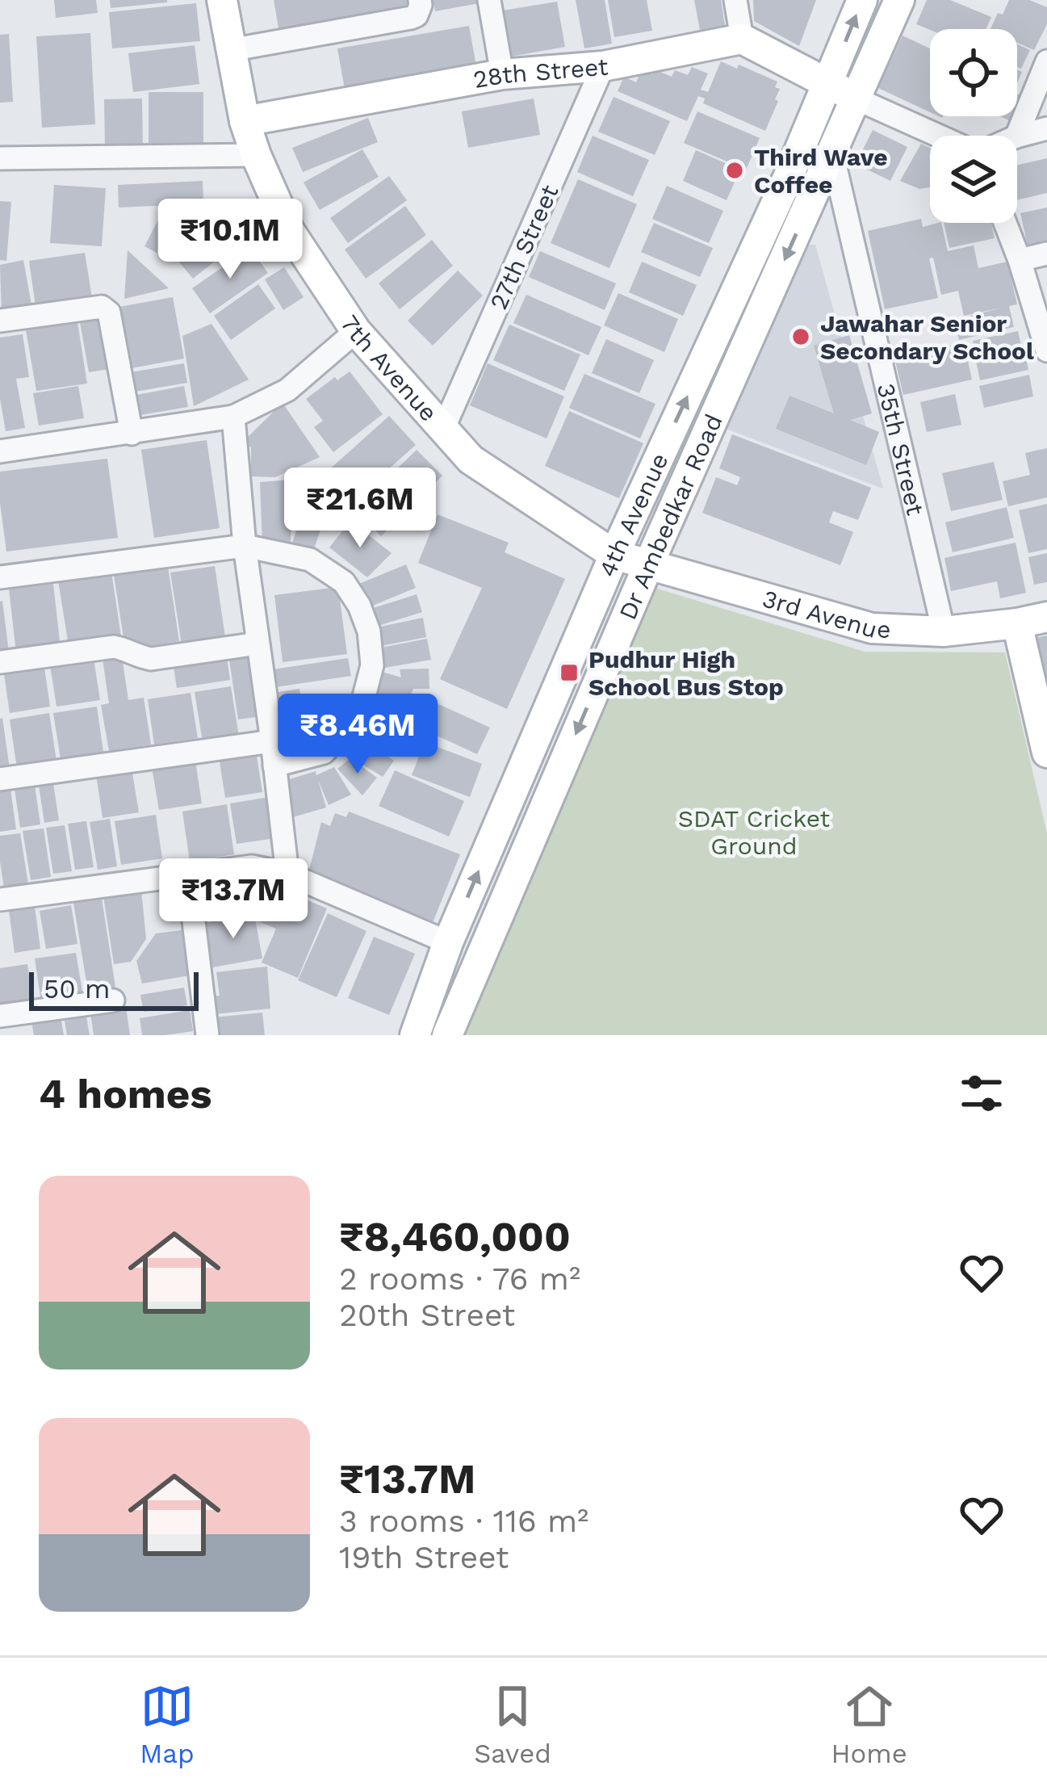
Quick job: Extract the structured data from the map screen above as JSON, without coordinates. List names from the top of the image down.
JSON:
{
  "streets": {
    "main road": [
      "28th Street",
      "7th Avenue",
      "4th Avenue",
      "Dr Ambedkar Road",
      "3rd Avenue"
    ],
    "street": ["27th Street", "35th Street"]
  },
  "crossings": [
    ["28th Street", "27th Street"],
    ["28th Street", "7th Avenue"],
    ["27th Street", "7th Avenue"],
    ["7th Avenue", "4th Avenue"],
    ["7th Avenue", "3rd Avenue"],
    ["35th Street", "Dr Ambedkar Road"],
    ["35th Street", "3rd Avenue"],
    ["4th Avenue", "3rd Avenue"],
    ["Dr Ambedkar Road", "3rd Avenue"]
  ],
  "one_way": ["4th Avenue", "Dr Ambedkar Road"],
  "parks": ["SDAT Cricket Ground"],
  "places": {
    "other": ["Third Wave Coffee", "Jawahar Senior Secondary School"],
    "transit": ["Pudhur High School Bus Stop"]
  },
  "scale_bar": "50 m",
  "page": {
    "price": [
      "₹10.1M",
      "₹21.6M",
      "₹8.46M",
      "₹13.7M"
    ],
    "scale": "50 m",
    "heading": "4 homes",
    "list": [
      {
        "name": "₹8,460,000",
        "note": "2 rooms · 76 m² · 20th Street"
      },
      {
        "name": "₹13.7M",
        "note": "3 rooms · 116 m² · 19th Street"
      }
    ],
    "tabs": ["Map", "Saved", "Home"]
  }
}
